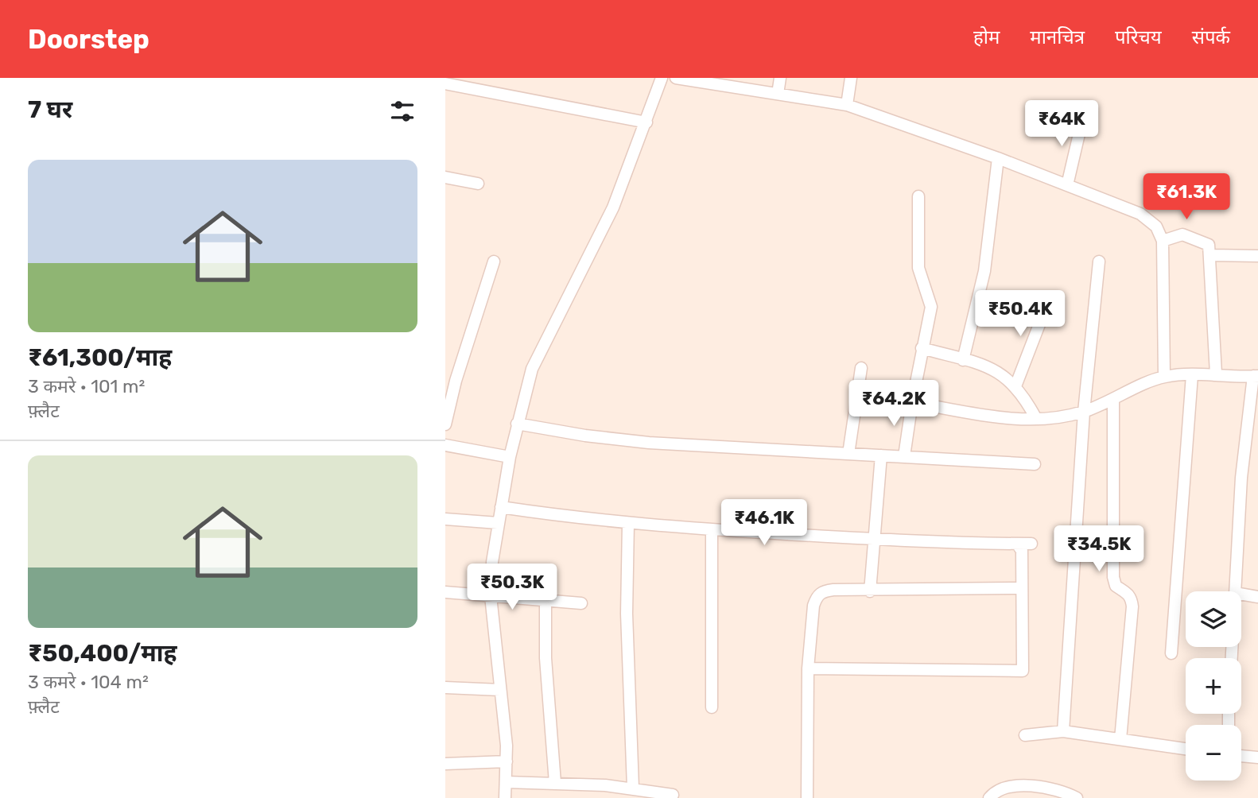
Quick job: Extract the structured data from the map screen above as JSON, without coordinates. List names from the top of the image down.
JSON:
{
  "page": {
    "header": "Doorstep",
    "nav": [
      "होम",
      "मानचित्र",
      "परिचय",
      "संपर्क"
    ],
    "heading": "7 घर",
    "price": [
      "₹64K",
      "₹61.3K",
      "₹50.4K",
      "₹64.2K",
      "₹46.1K",
      "₹34.5K",
      "₹50.3K"
    ],
    "list": [
      {
        "name": "₹61,300/माह",
        "note": "3 कमरे · 101 m² · फ़्लैट"
      },
      {
        "name": "₹50,400/माह",
        "note": "3 कमरे · 104 m² · फ़्लैट"
      }
    ],
    "map_buttons": ["+", "−"]
  }
}
